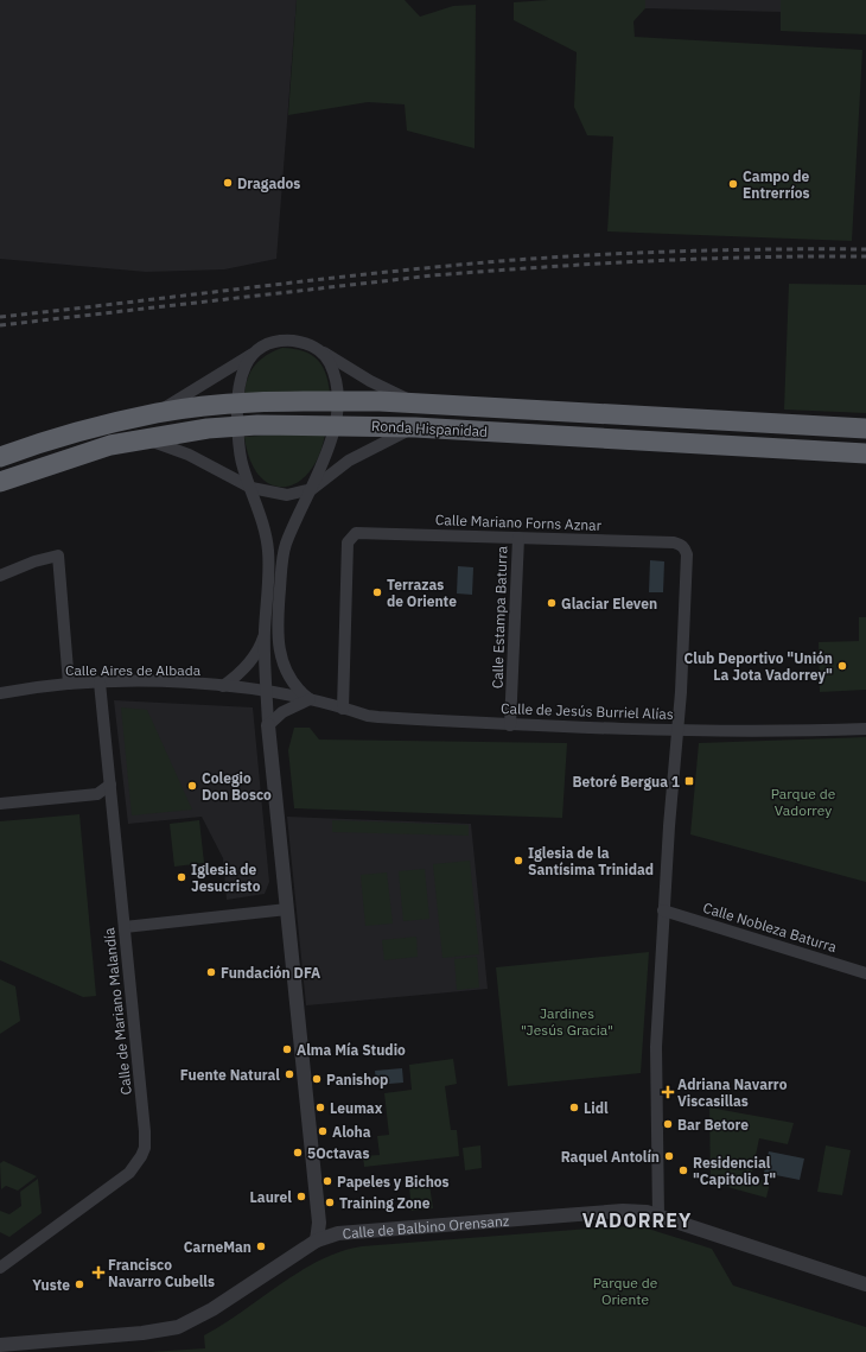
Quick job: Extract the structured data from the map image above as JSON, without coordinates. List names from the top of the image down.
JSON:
{
  "streets": {
    "highway": ["Ronda Hispanidad"],
    "street": [
      "Calle Mariano Forns Aznar",
      "Calle Estampa Baturra",
      "Calle Aires de Albada",
      "Calle de Jesús Burriel Alías",
      "Calle Nobleza Baturra",
      "Calle de Mariano Malandía",
      "Calle de Balbino Orensanz"
    ]
  },
  "crossings": [
    ["Calle Mariano Forns Aznar", "Calle Estampa Baturra"],
    ["Calle Mariano Forns Aznar", "Calle de Jesús Burriel Alías"],
    ["Calle Estampa Baturra", "Calle de Jesús Burriel Alías"],
    ["Calle Aires de Albada", "Calle de Jesús Burriel Alías"],
    ["Calle Aires de Albada", "Calle de Mariano Malandía"]
  ],
  "districts": ["VADORREY"],
  "parks": ["Parque de Vadorrey", "Jardines \"Jesús Gracia\"", "Parque de Oriente"],
  "places": {
    "other": [
      "Dragados",
      "Campo de Entrerríos",
      "Terrazas de Oriente",
      "Glaciar Eleven",
      "Club Deportivo \"Unión La Jota Vadorrey\"",
      "Colegio Don Bosco",
      "Iglesia de la Santísima Trinidad",
      "Iglesia de Jesucristo",
      "Fundación DFA",
      "Alma Mía Studio",
      "Fuente Natural",
      "Panishop",
      "Leumax",
      "Lidl",
      "Bar Betore",
      "Aloha",
      "5Octavas",
      "Raquel Antolín",
      "Residencial \"Capitolio I\"",
      "Papeles y Bichos",
      "Laurel",
      "Training Zone",
      "CarneMan",
      "Yuste"
    ],
    "transit": ["Betoré Bergua 1"],
    "health": ["Adriana Navarro Viscasillas", "Francisco Navarro Cubells"]
  }
}
